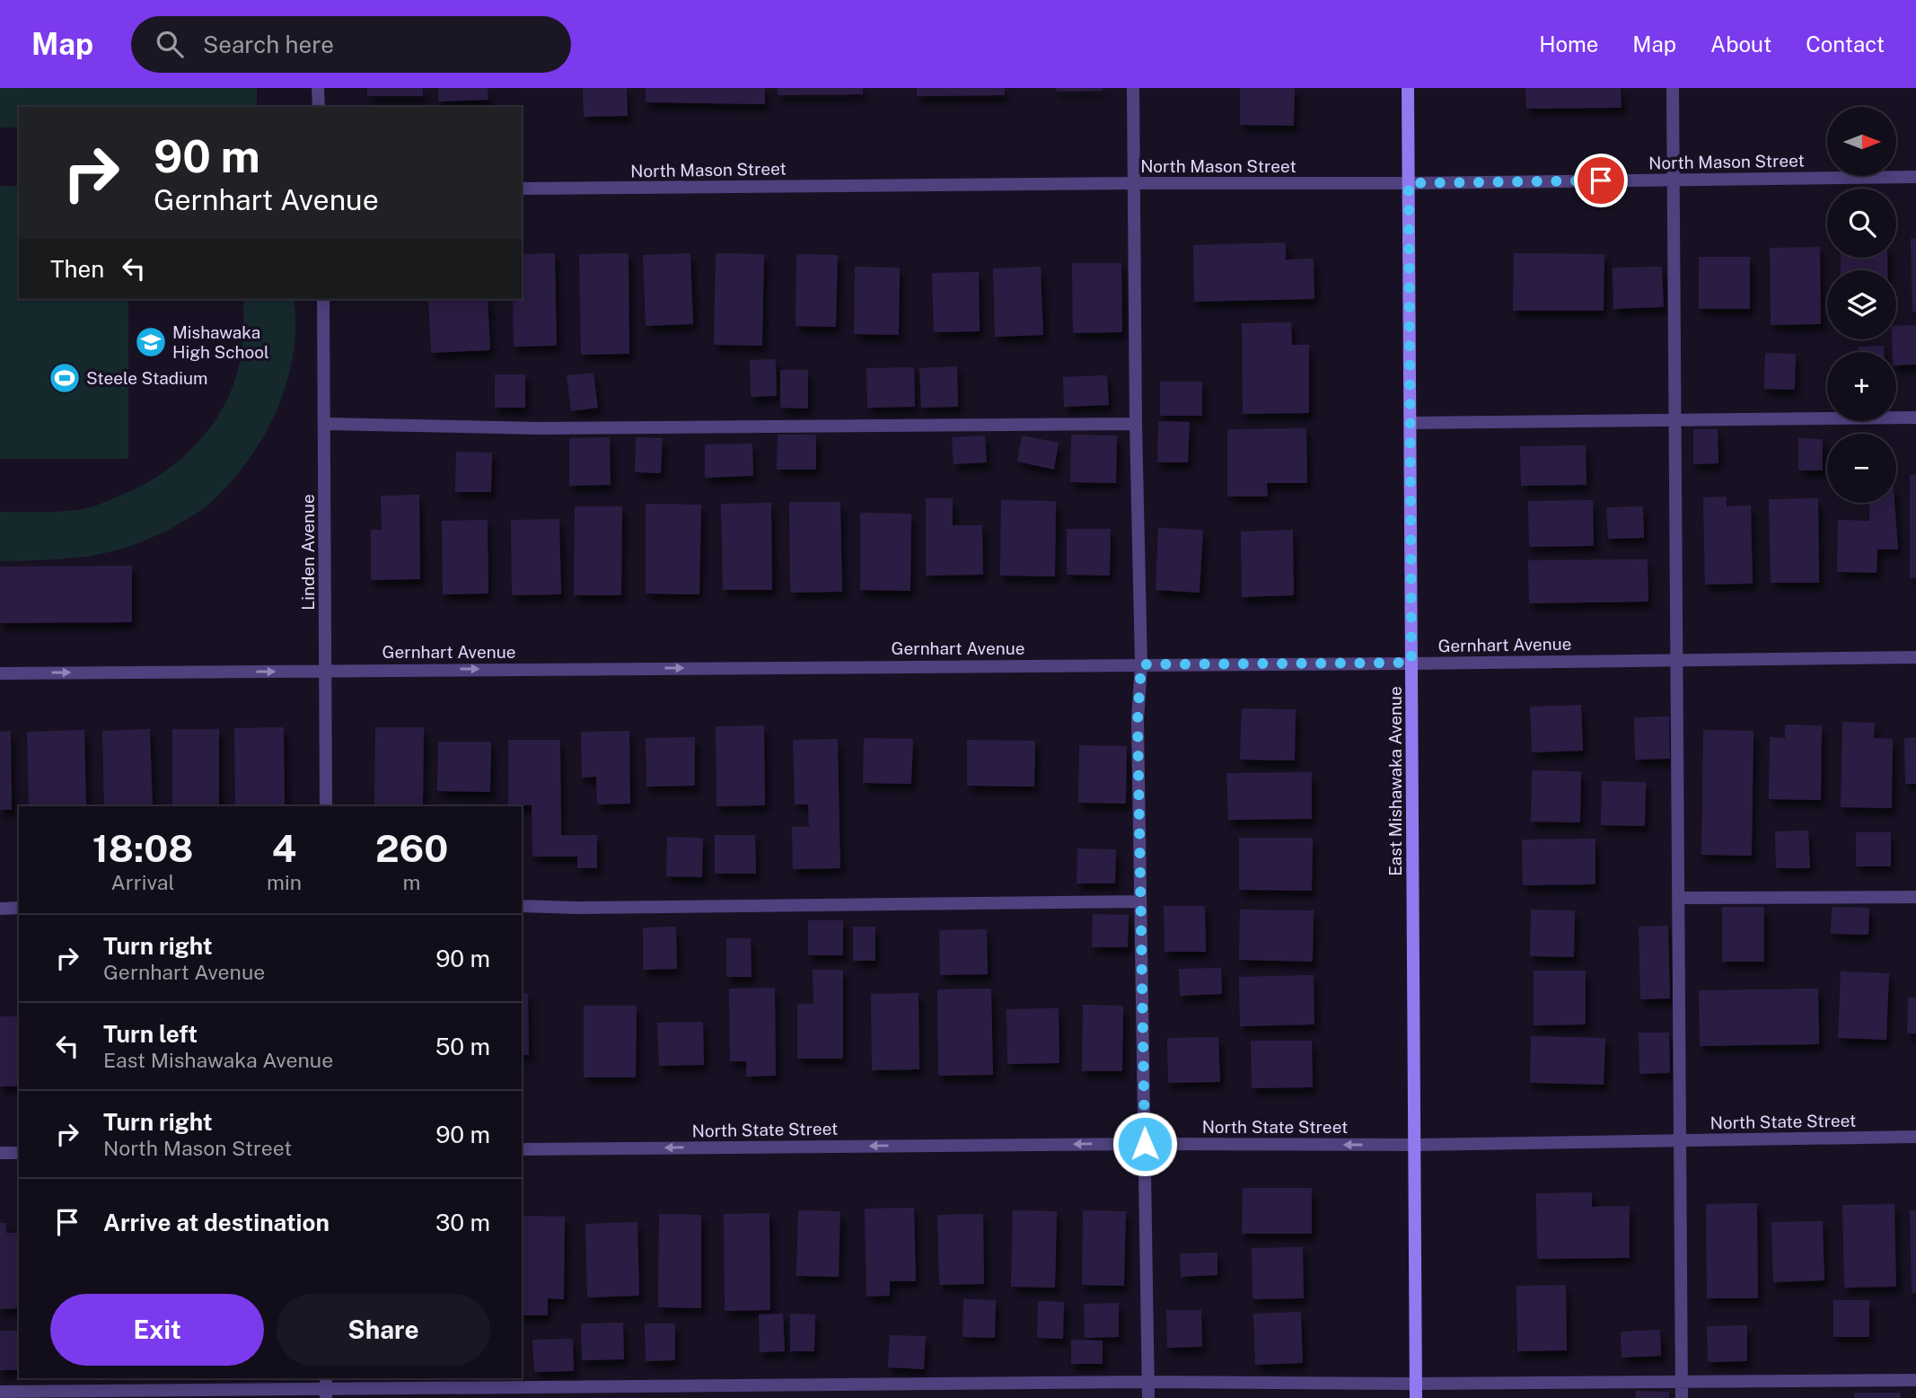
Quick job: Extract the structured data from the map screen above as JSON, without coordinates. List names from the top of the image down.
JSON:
{
  "streets": {
    "street": [
      "North Mason Street",
      "Linden Avenue",
      "Gernhart Avenue",
      "East Mishawaka Avenue",
      "North State Street"
    ]
  },
  "crossings": [
    ["North Mason Street", "East Mishawaka Avenue"],
    ["Linden Avenue", "Gernhart Avenue"],
    ["Gernhart Avenue", "East Mishawaka Avenue"],
    ["East Mishawaka Avenue", "North State Street"]
  ],
  "one_way": ["Gernhart Avenue", "North State Street"],
  "places": {
    "school or university": ["Mishawaka High School"],
    "sports": ["Steele Stadium"]
  },
  "north": "right",
  "page": {
    "header": "Map",
    "search": "Search here",
    "nav": [
      "Home",
      "Map",
      "About",
      "Contact"
    ],
    "map_buttons": ["+", "−"],
    "turn": ["90 m", "Gernhart Avenue"],
    "then": "Then",
    "eta": [
      "18:08",
      "Arrival",
      "4",
      "min",
      "260",
      "m"
    ],
    "list": [
      {
        "name": "Turn right",
        "note": "Gernhart Avenue",
        "value": "90 m"
      },
      {
        "name": "Turn left",
        "note": "East Mishawaka Avenue",
        "value": "50 m"
      },
      {
        "name": "Turn right",
        "note": "North Mason Street",
        "value": "90 m"
      },
      {
        "name": "Arrive at destination",
        "value": "30 m"
      }
    ],
    "buttons": ["Exit", "Share"]
  }
}
